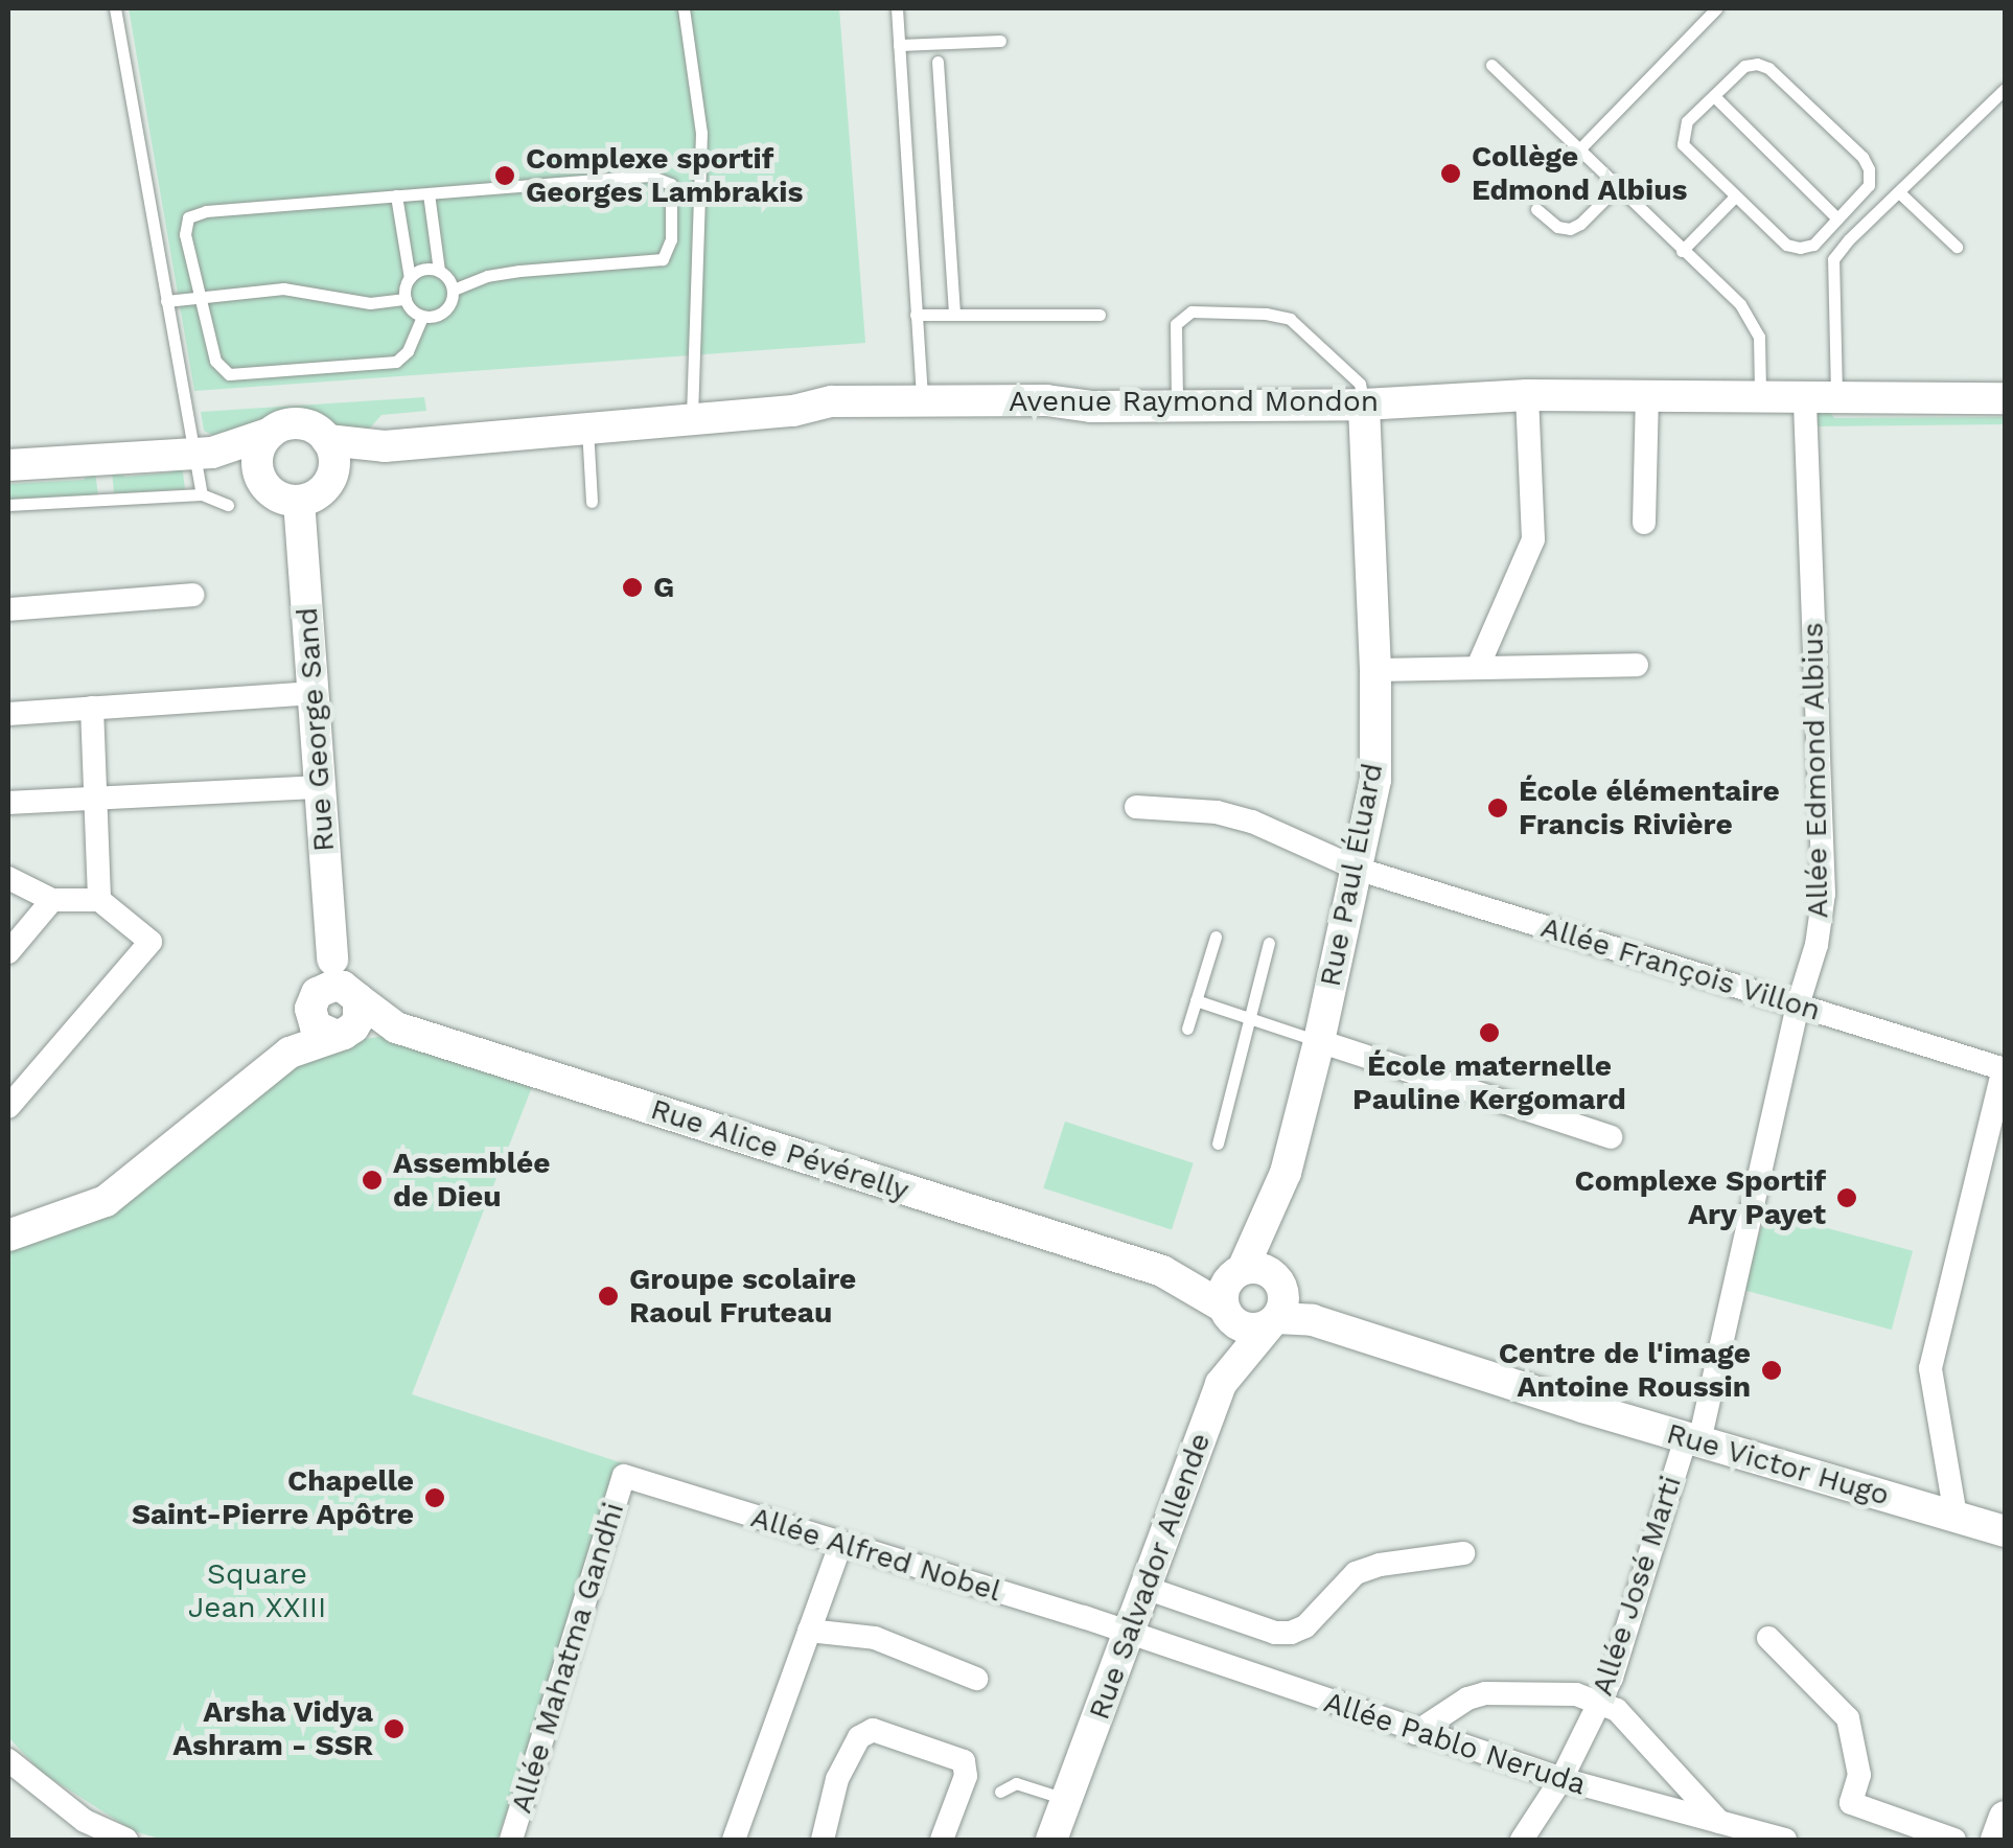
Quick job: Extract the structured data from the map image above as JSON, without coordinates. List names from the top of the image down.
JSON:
{
  "streets": {
    "street": [
      "Avenue Raymond Mondon",
      "Rue George Sand",
      "Allée Edmond Albius",
      "Rue Paul Éluard",
      "Allée François Villon",
      "Rue Alice Pévérelly",
      "Rue Victor Hugo",
      "Allée Alfred Nobel",
      "Rue Salvador Allende",
      "Allée José Marti",
      "Allée Mahatma Gandhi",
      "Allée Pablo Neruda"
    ]
  },
  "crossings": [
    ["Avenue Raymond Mondon", "Rue George Sand"],
    ["Avenue Raymond Mondon", "Allée Edmond Albius"],
    ["Avenue Raymond Mondon", "Rue Paul Éluard"],
    ["Allée Edmond Albius", "Allée François Villon"],
    ["Allée Edmond Albius", "Rue Victor Hugo"],
    ["Allée Edmond Albius", "Allée José Marti"],
    ["Rue Paul Éluard", "Allée François Villon"],
    ["Rue Paul Éluard", "Rue Alice Pévérelly"],
    ["Rue Paul Éluard", "Rue Victor Hugo"],
    ["Rue Paul Éluard", "Rue Salvador Allende"],
    ["Rue Alice Pévérelly", "Rue Victor Hugo"],
    ["Rue Alice Pévérelly", "Rue Salvador Allende"],
    ["Rue Victor Hugo", "Rue Salvador Allende"],
    ["Rue Victor Hugo", "Allée José Marti"],
    ["Allée Alfred Nobel", "Rue Salvador Allende"],
    ["Allée Alfred Nobel", "Allée Mahatma Gandhi"],
    ["Allée Alfred Nobel", "Allée Pablo Neruda"],
    ["Rue Salvador Allende", "Allée Pablo Neruda"],
    ["Allée José Marti", "Allée Pablo Neruda"]
  ],
  "parks": ["Square Jean XXIII"],
  "places": [
    "Collège Edmond Albius",
    "Complexe sportif Georges Lambrakis",
    "G",
    "École élémentaire Francis Rivière",
    "École maternelle Pauline Kergomard",
    "Assemblée de Dieu",
    "Complexe Sportif Ary Payet",
    "Groupe scolaire Raoul Fruteau",
    "Centre de l'image Antoine Roussin",
    "Chapelle Saint-Pierre Apôtre",
    "Arsha Vidya Ashram - SSR"
  ]
}
